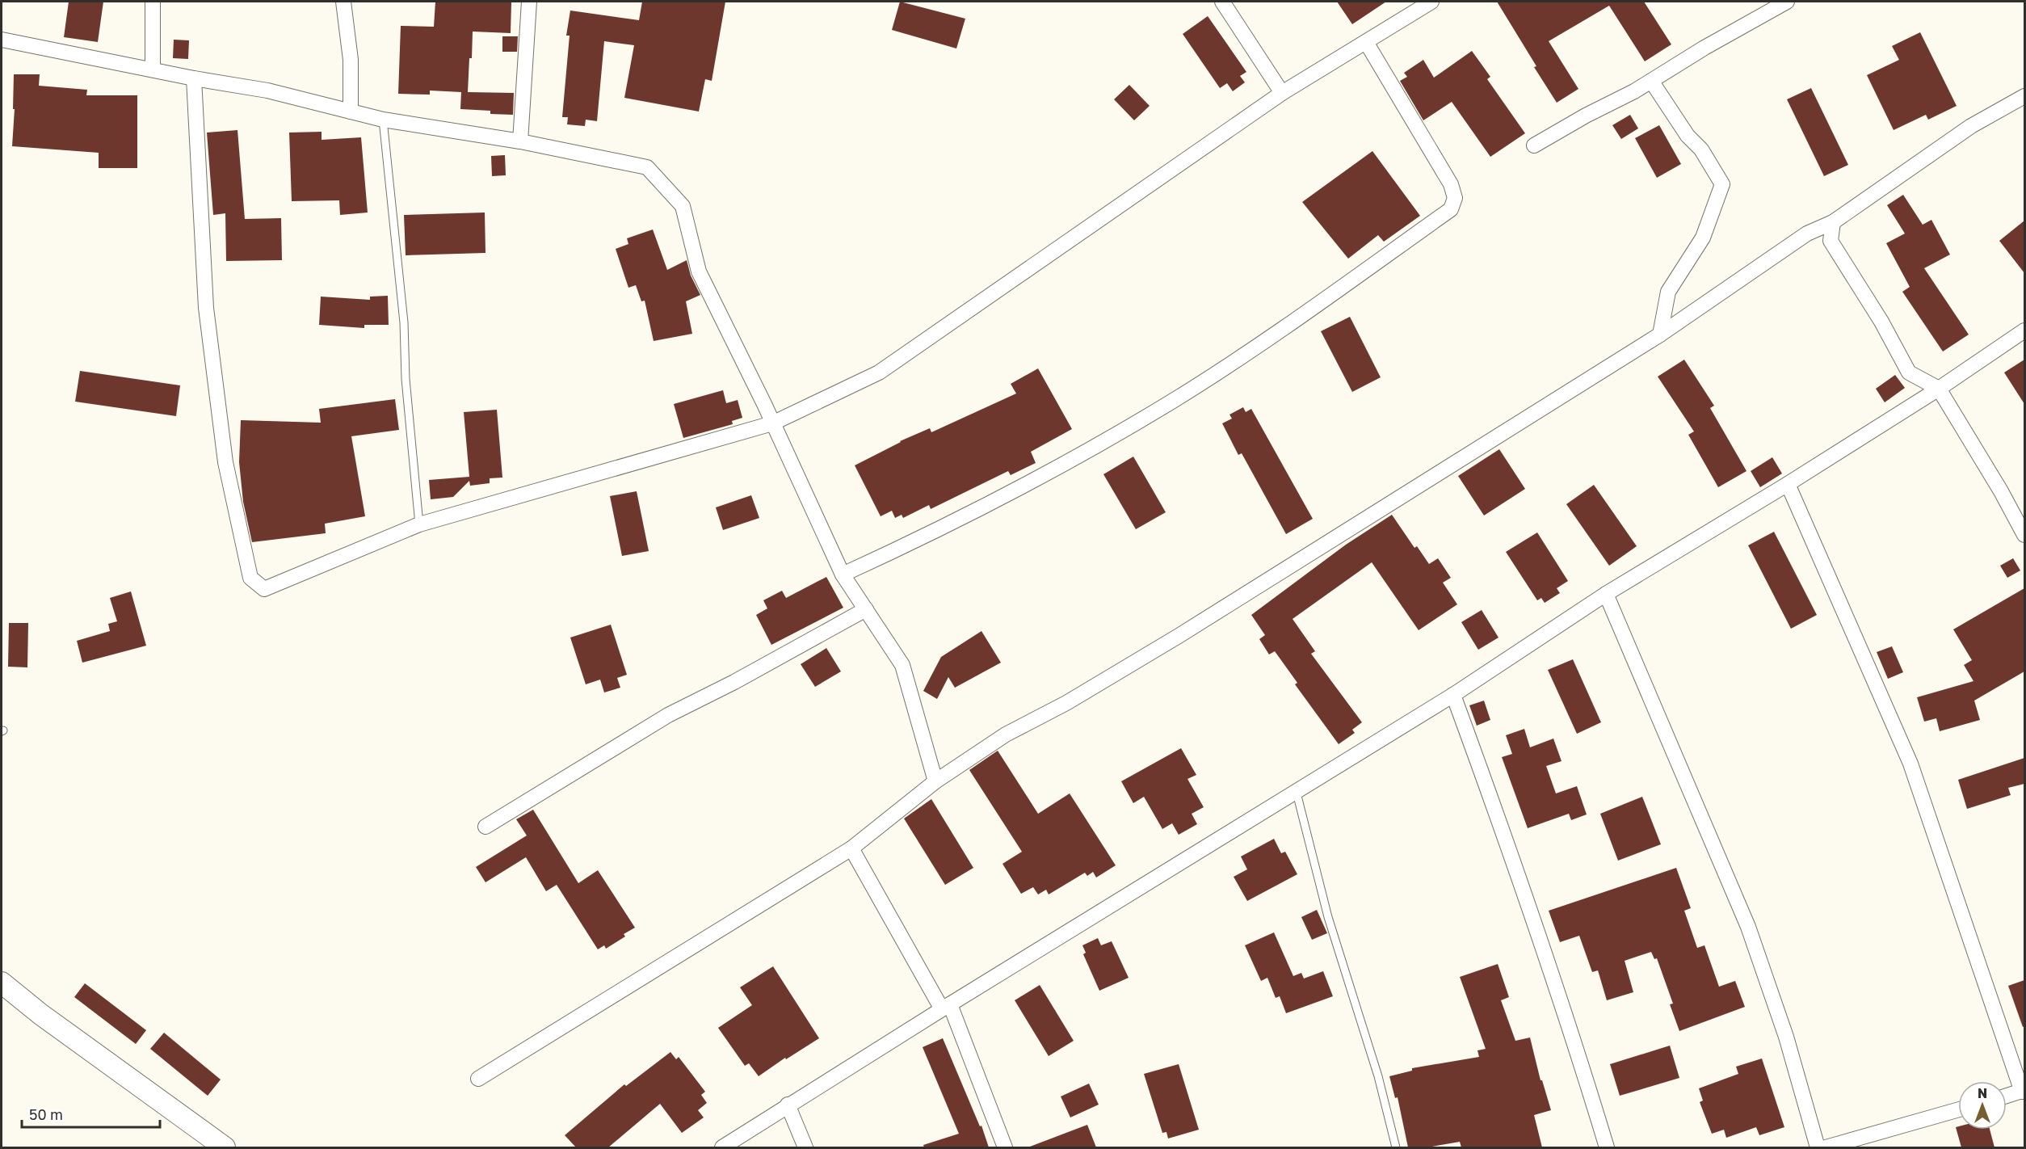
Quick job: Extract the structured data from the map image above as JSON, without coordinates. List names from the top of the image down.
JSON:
{
  "scale_bar": "50 m",
  "north": "top"
}
